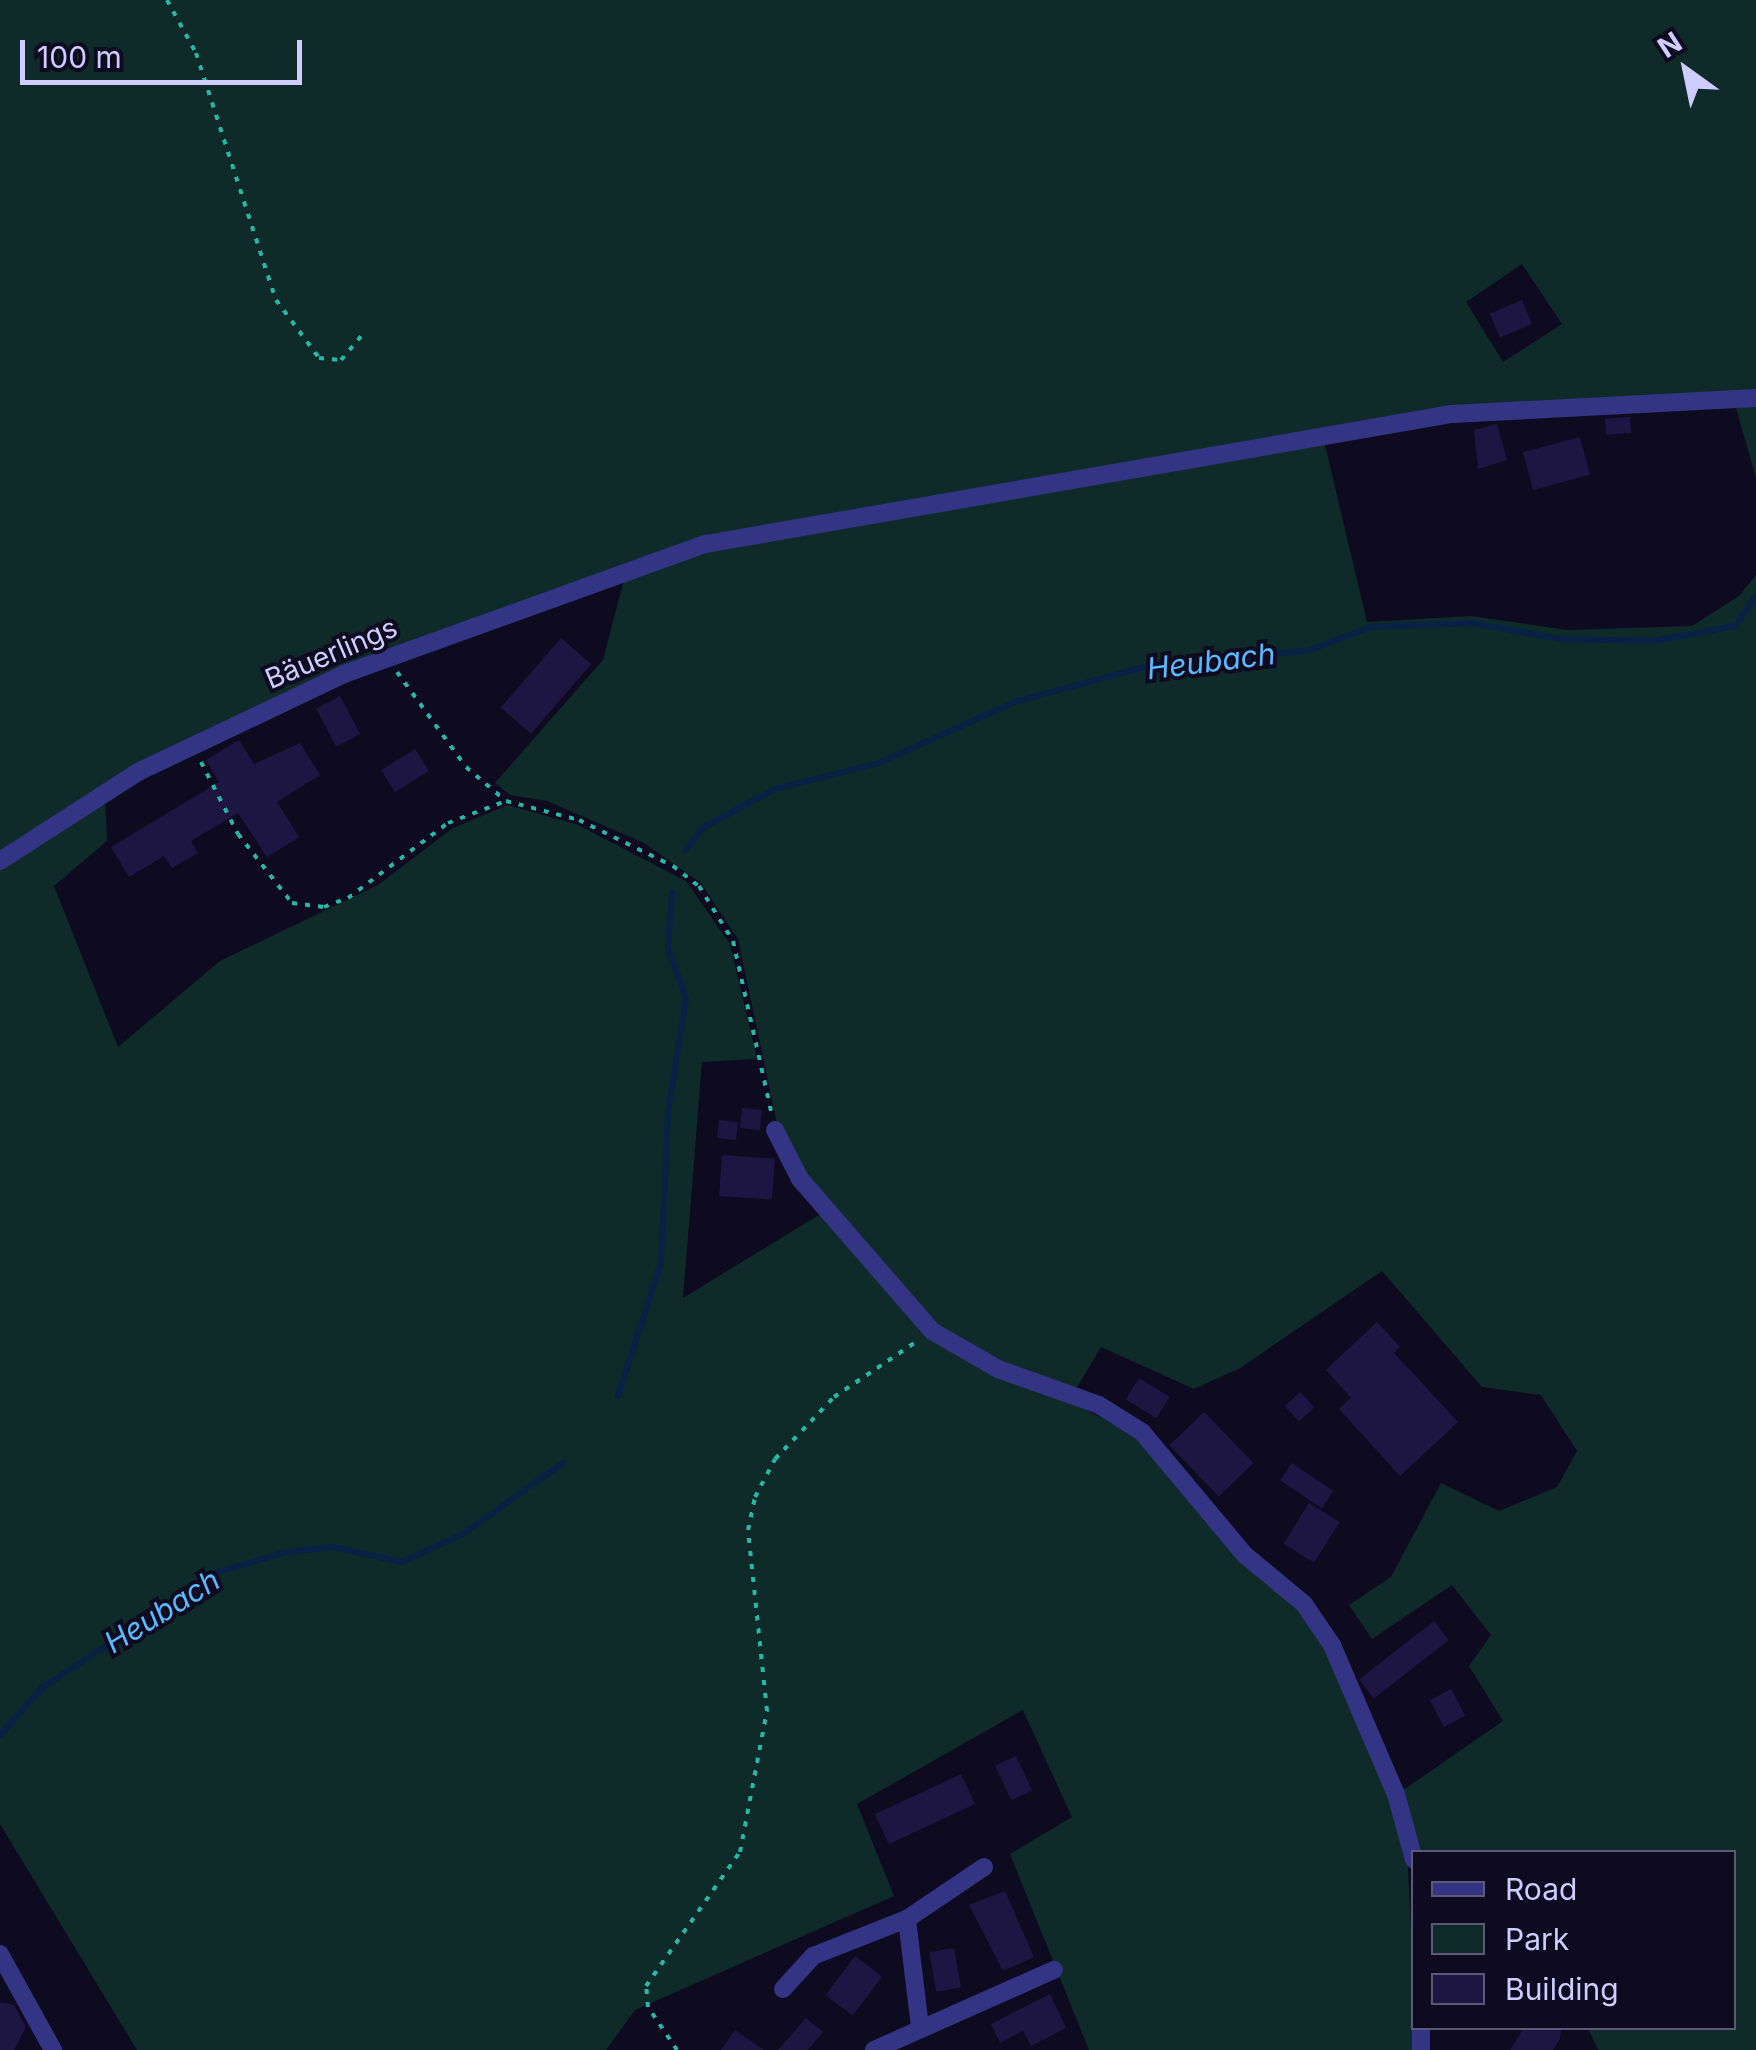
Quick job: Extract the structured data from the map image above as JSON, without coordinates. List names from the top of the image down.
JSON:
{
  "streets": {
    "street": ["Bäuerlings"]
  },
  "water": ["Heubach"],
  "legend": ["Road", "Park", "Building"],
  "scale_bar": "100 m",
  "north": "top left"
}
